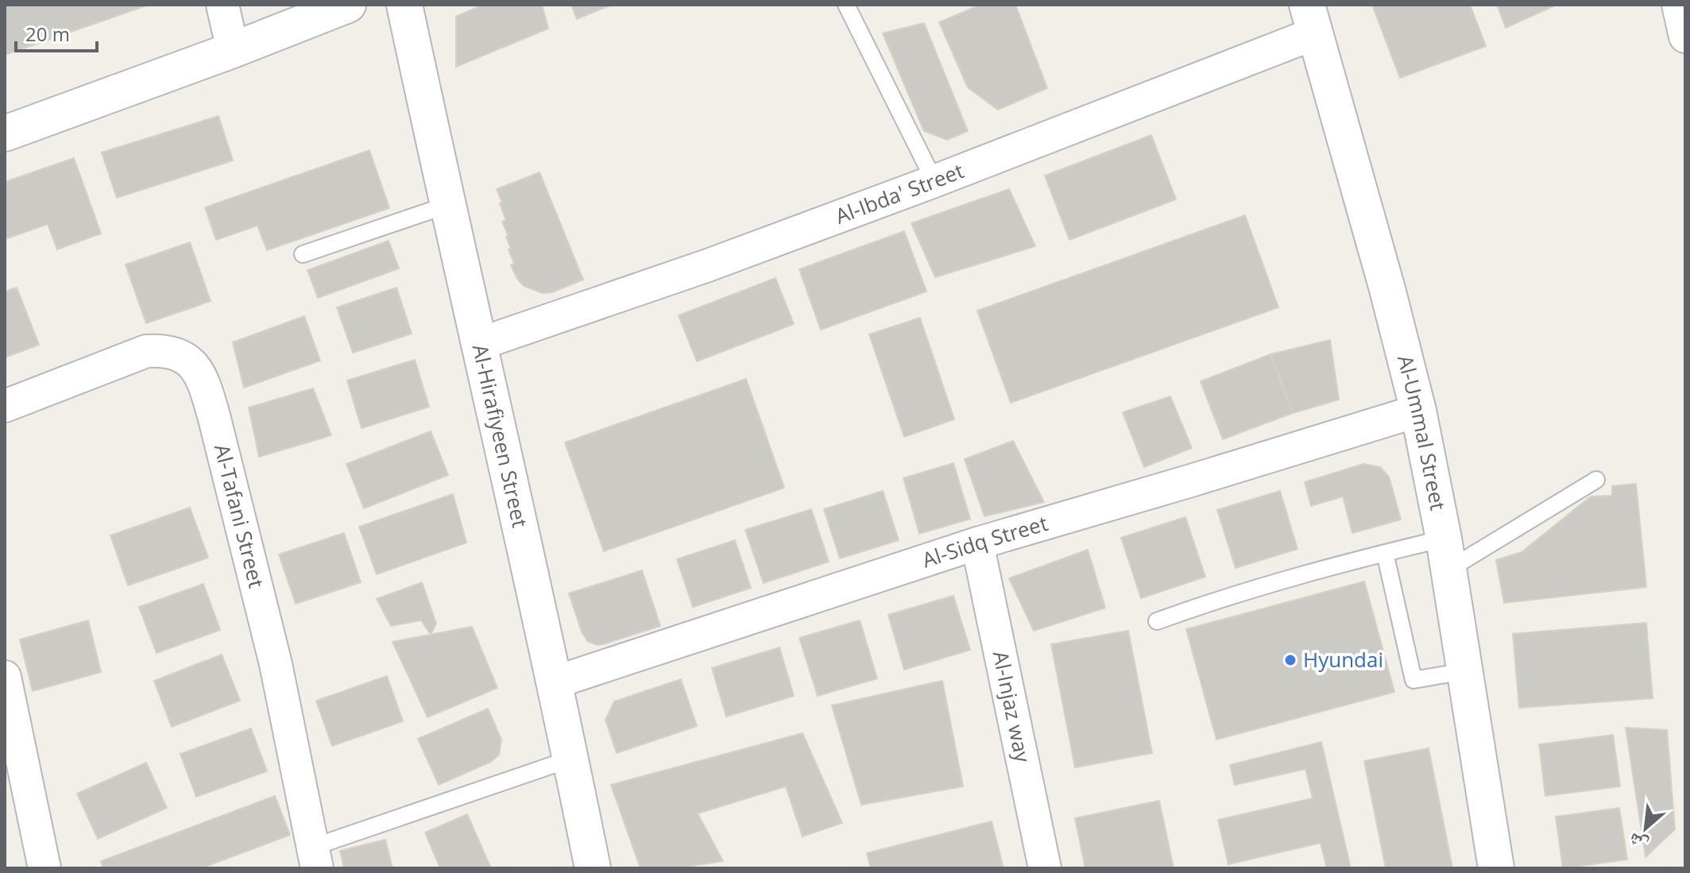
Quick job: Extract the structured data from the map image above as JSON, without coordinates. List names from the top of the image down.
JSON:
{
  "streets": {
    "street": [
      "Al-Ibda' Street",
      "Al-Ummal Street",
      "Al-Hirafiyeen Street",
      "Al-Tafani Street",
      "Al-Sidq Street",
      "Al-Injaz way"
    ]
  },
  "crossings": [
    ["Al-Ibda' Street", "Al-Ummal Street"],
    ["Al-Ibda' Street", "Al-Hirafiyeen Street"],
    ["Al-Ummal Street", "Al-Sidq Street"],
    ["Al-Hirafiyeen Street", "Al-Sidq Street"],
    ["Al-Sidq Street", "Al-Injaz way"]
  ],
  "places": ["Hyundai"],
  "scale_bar": "20 m",
  "north": "bottom left"
}
